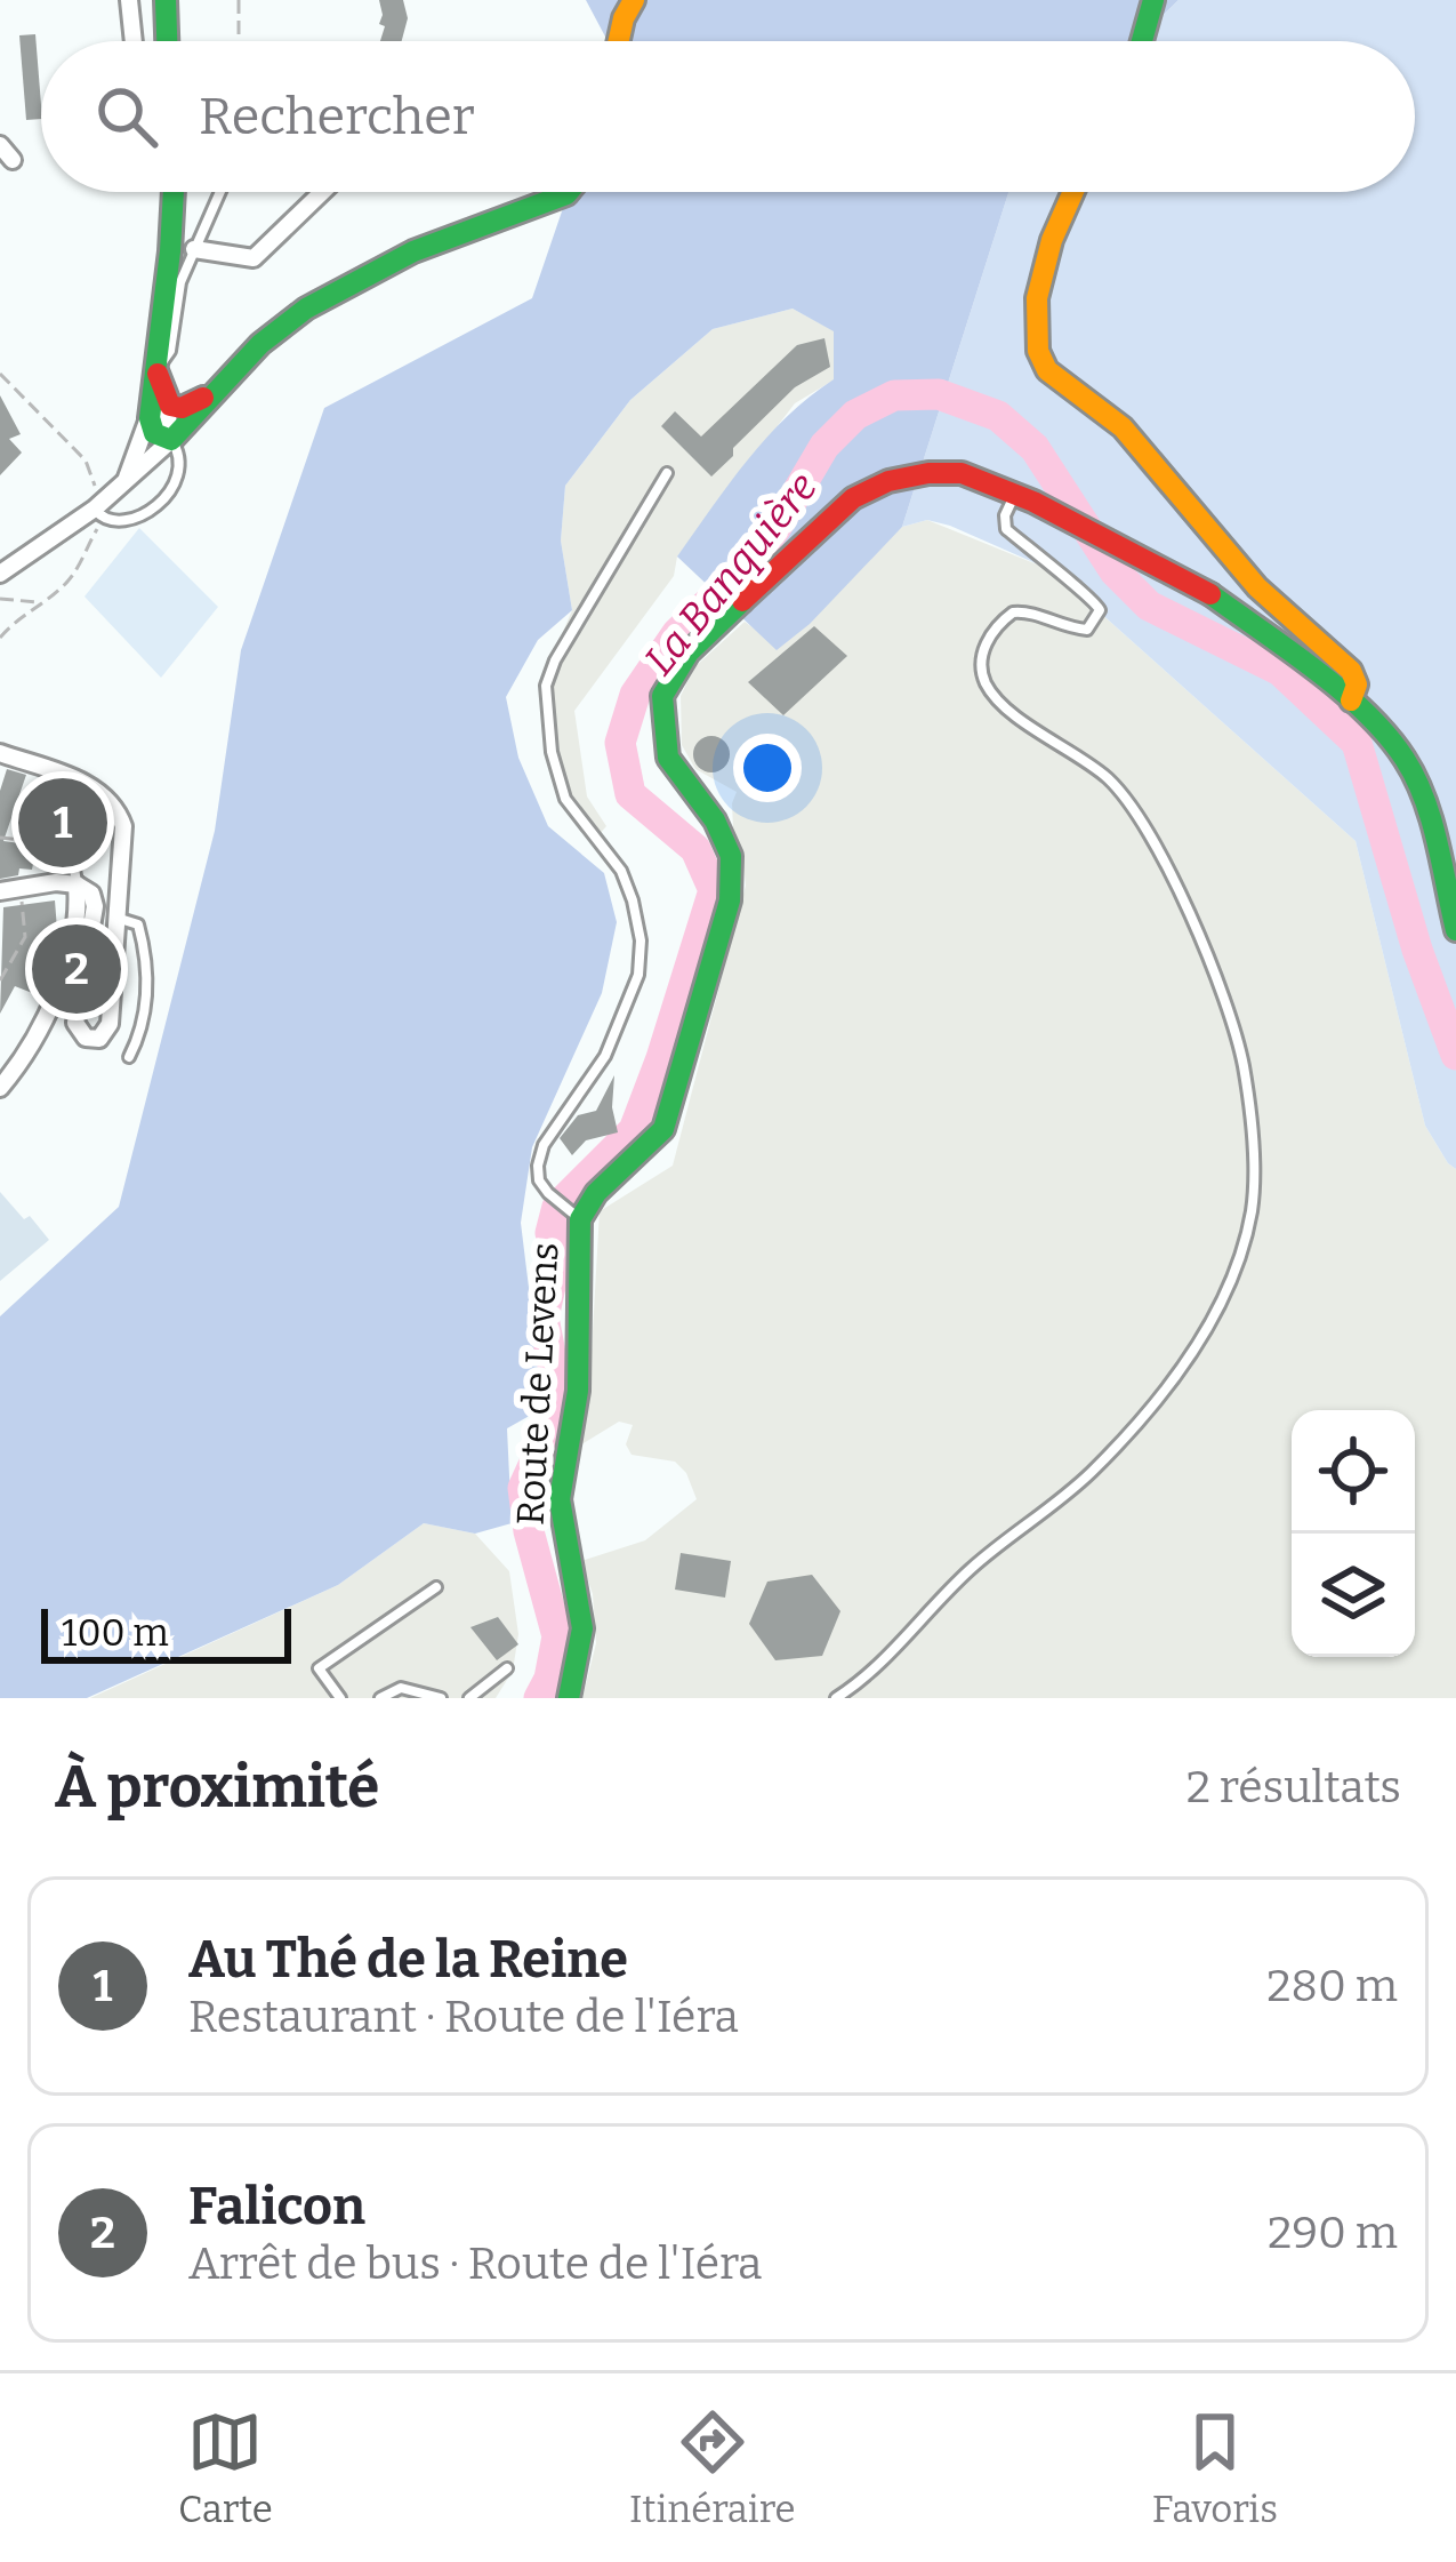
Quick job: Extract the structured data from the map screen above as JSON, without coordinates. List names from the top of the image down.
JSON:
{
  "streets": {
    "street": ["Route de Levens"]
  },
  "water": ["La Banquière"],
  "scale_bar": "100 m",
  "page": {
    "search": "Rechercher",
    "pins": ["1", "2"],
    "scale": "100 m",
    "heading": ["À proximité", "2 résultats"],
    "list": [
      {
        "mark": "1",
        "name": "Au Thé de la Reine",
        "note": "Restaurant · Route de l'Iéra",
        "value": "280 m"
      },
      {
        "mark": "2",
        "name": "Falicon",
        "note": "Arrêt de bus · Route de l'Iéra",
        "value": "290 m"
      }
    ],
    "nav": ["Carte", "Itinéraire", "Favoris"]
  }
}
